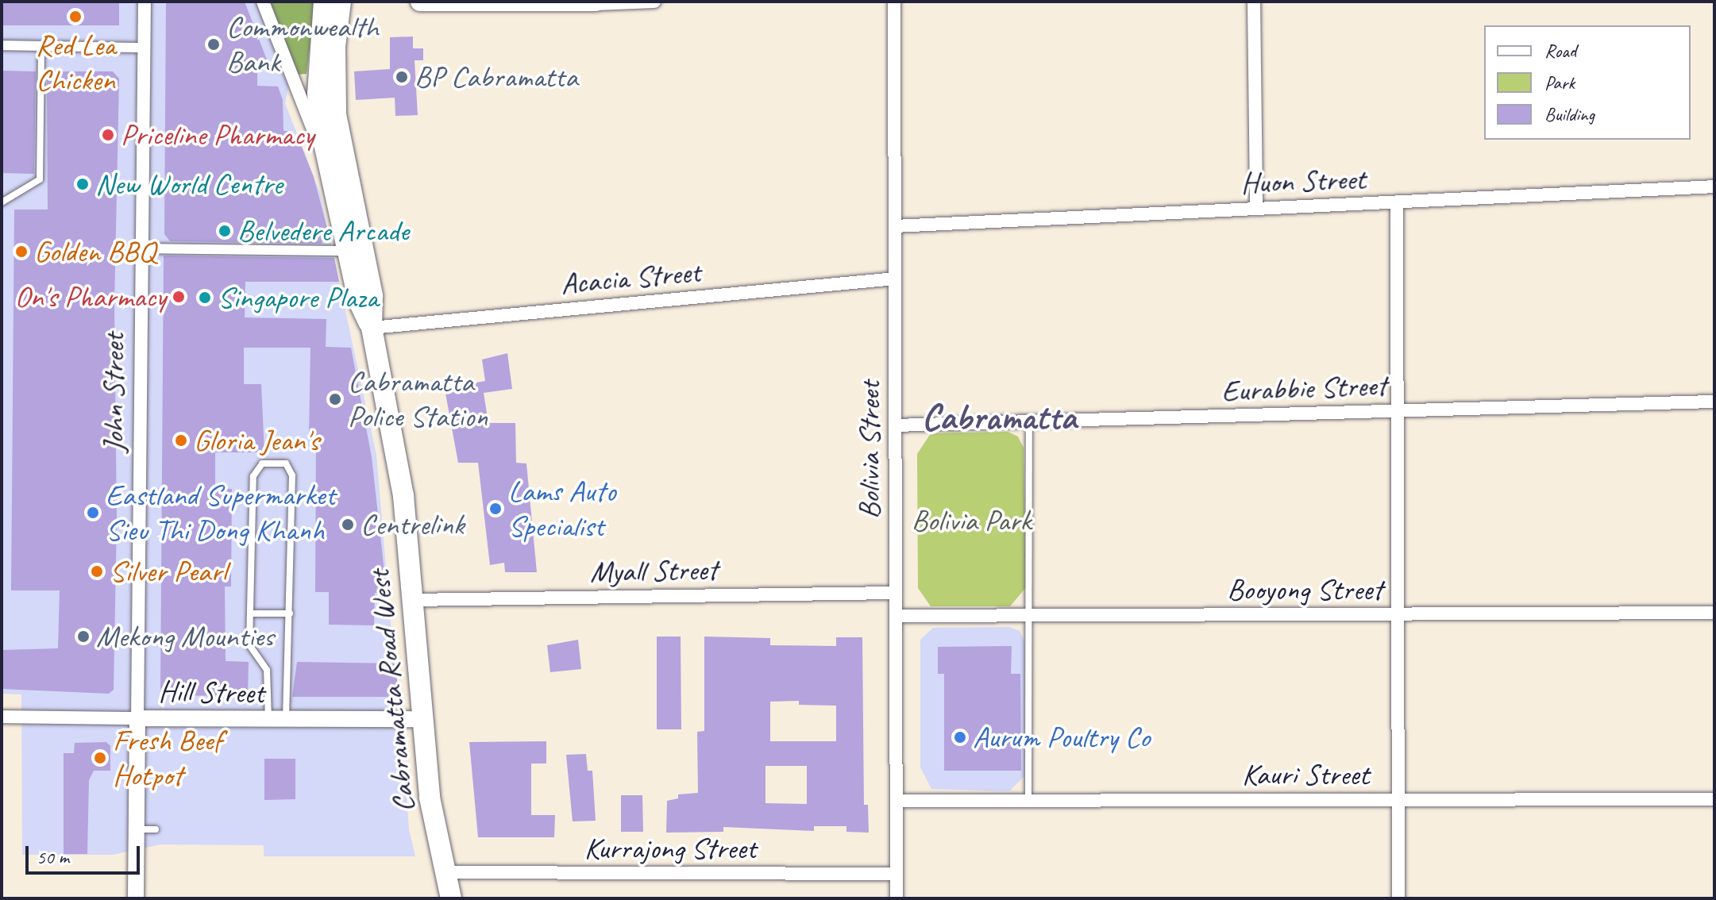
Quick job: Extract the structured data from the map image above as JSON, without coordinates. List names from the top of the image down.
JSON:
{
  "streets": {
    "main road": ["Cabramatta Road West"],
    "street": [
      "Huon Street",
      "Acacia Street",
      "Eurabbie Street",
      "John Street",
      "Bolivia Street",
      "Myall Street",
      "Booyong Street",
      "Hill Street",
      "Kauri Street",
      "Kurrajong Street"
    ]
  },
  "crossings": [
    ["Huon Street", "Bolivia Street"],
    ["Acacia Street", "Bolivia Street"],
    ["Acacia Street", "Cabramatta Road West"],
    ["Eurabbie Street", "Bolivia Street"],
    ["John Street", "Hill Street"],
    ["Bolivia Street", "Myall Street"],
    ["Bolivia Street", "Booyong Street"],
    ["Bolivia Street", "Kauri Street"],
    ["Bolivia Street", "Kurrajong Street"],
    ["Myall Street", "Cabramatta Road West"],
    ["Cabramatta Road West", "Hill Street"],
    ["Cabramatta Road West", "Kurrajong Street"]
  ],
  "districts": ["Cabramatta"],
  "parks": ["Bolivia Park"],
  "places": [
    "Red Lea Chicken",
    "Commonwealth Bank",
    "BP Cabramatta",
    "Priceline Pharmacy",
    "New World Centre",
    "Belvedere Arcade",
    "Golden BBQ",
    "On's Pharmacy",
    "Singapore Plaza",
    "Cabramatta Police Station",
    "Gloria Jean's",
    "Lams Auto Specialist",
    "Eastland Supermarket Sieu Thi Dong Khanh",
    "Centrelink",
    "Silver Pearl",
    "Mekong Mounties",
    "Aurum Poultry Co",
    "Fresh Beef Hotpot"
  ],
  "legend": ["Road", "Park", "Building"],
  "scale_bar": "50 m"
}
